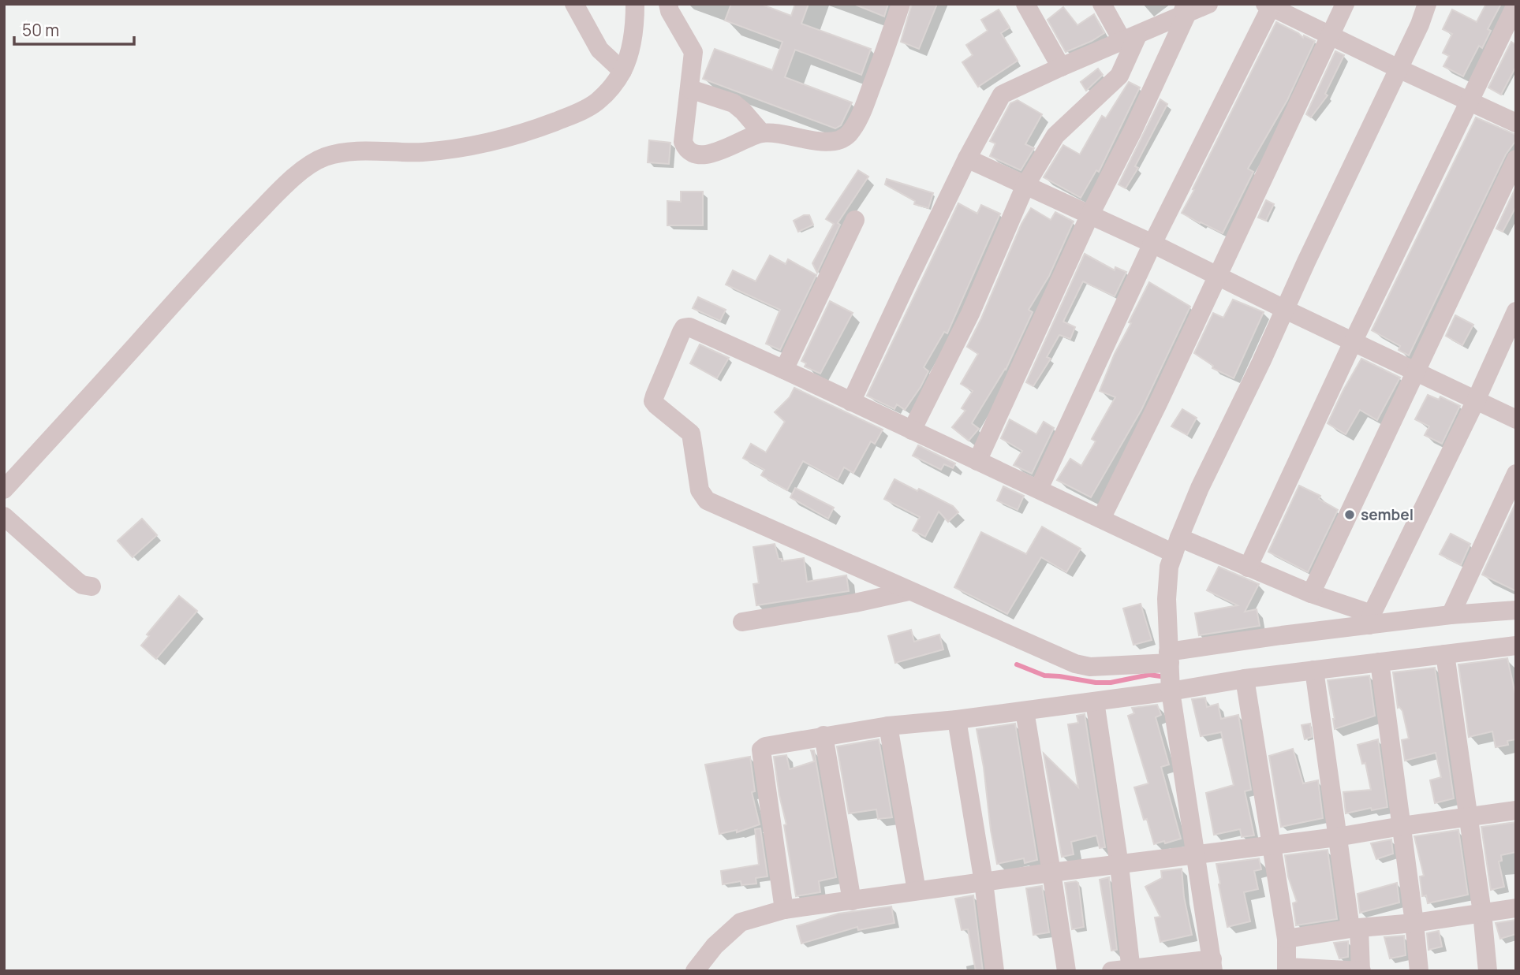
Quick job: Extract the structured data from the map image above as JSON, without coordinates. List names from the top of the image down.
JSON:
{
  "places": ["sembel"],
  "scale_bar": "50 m"
}
